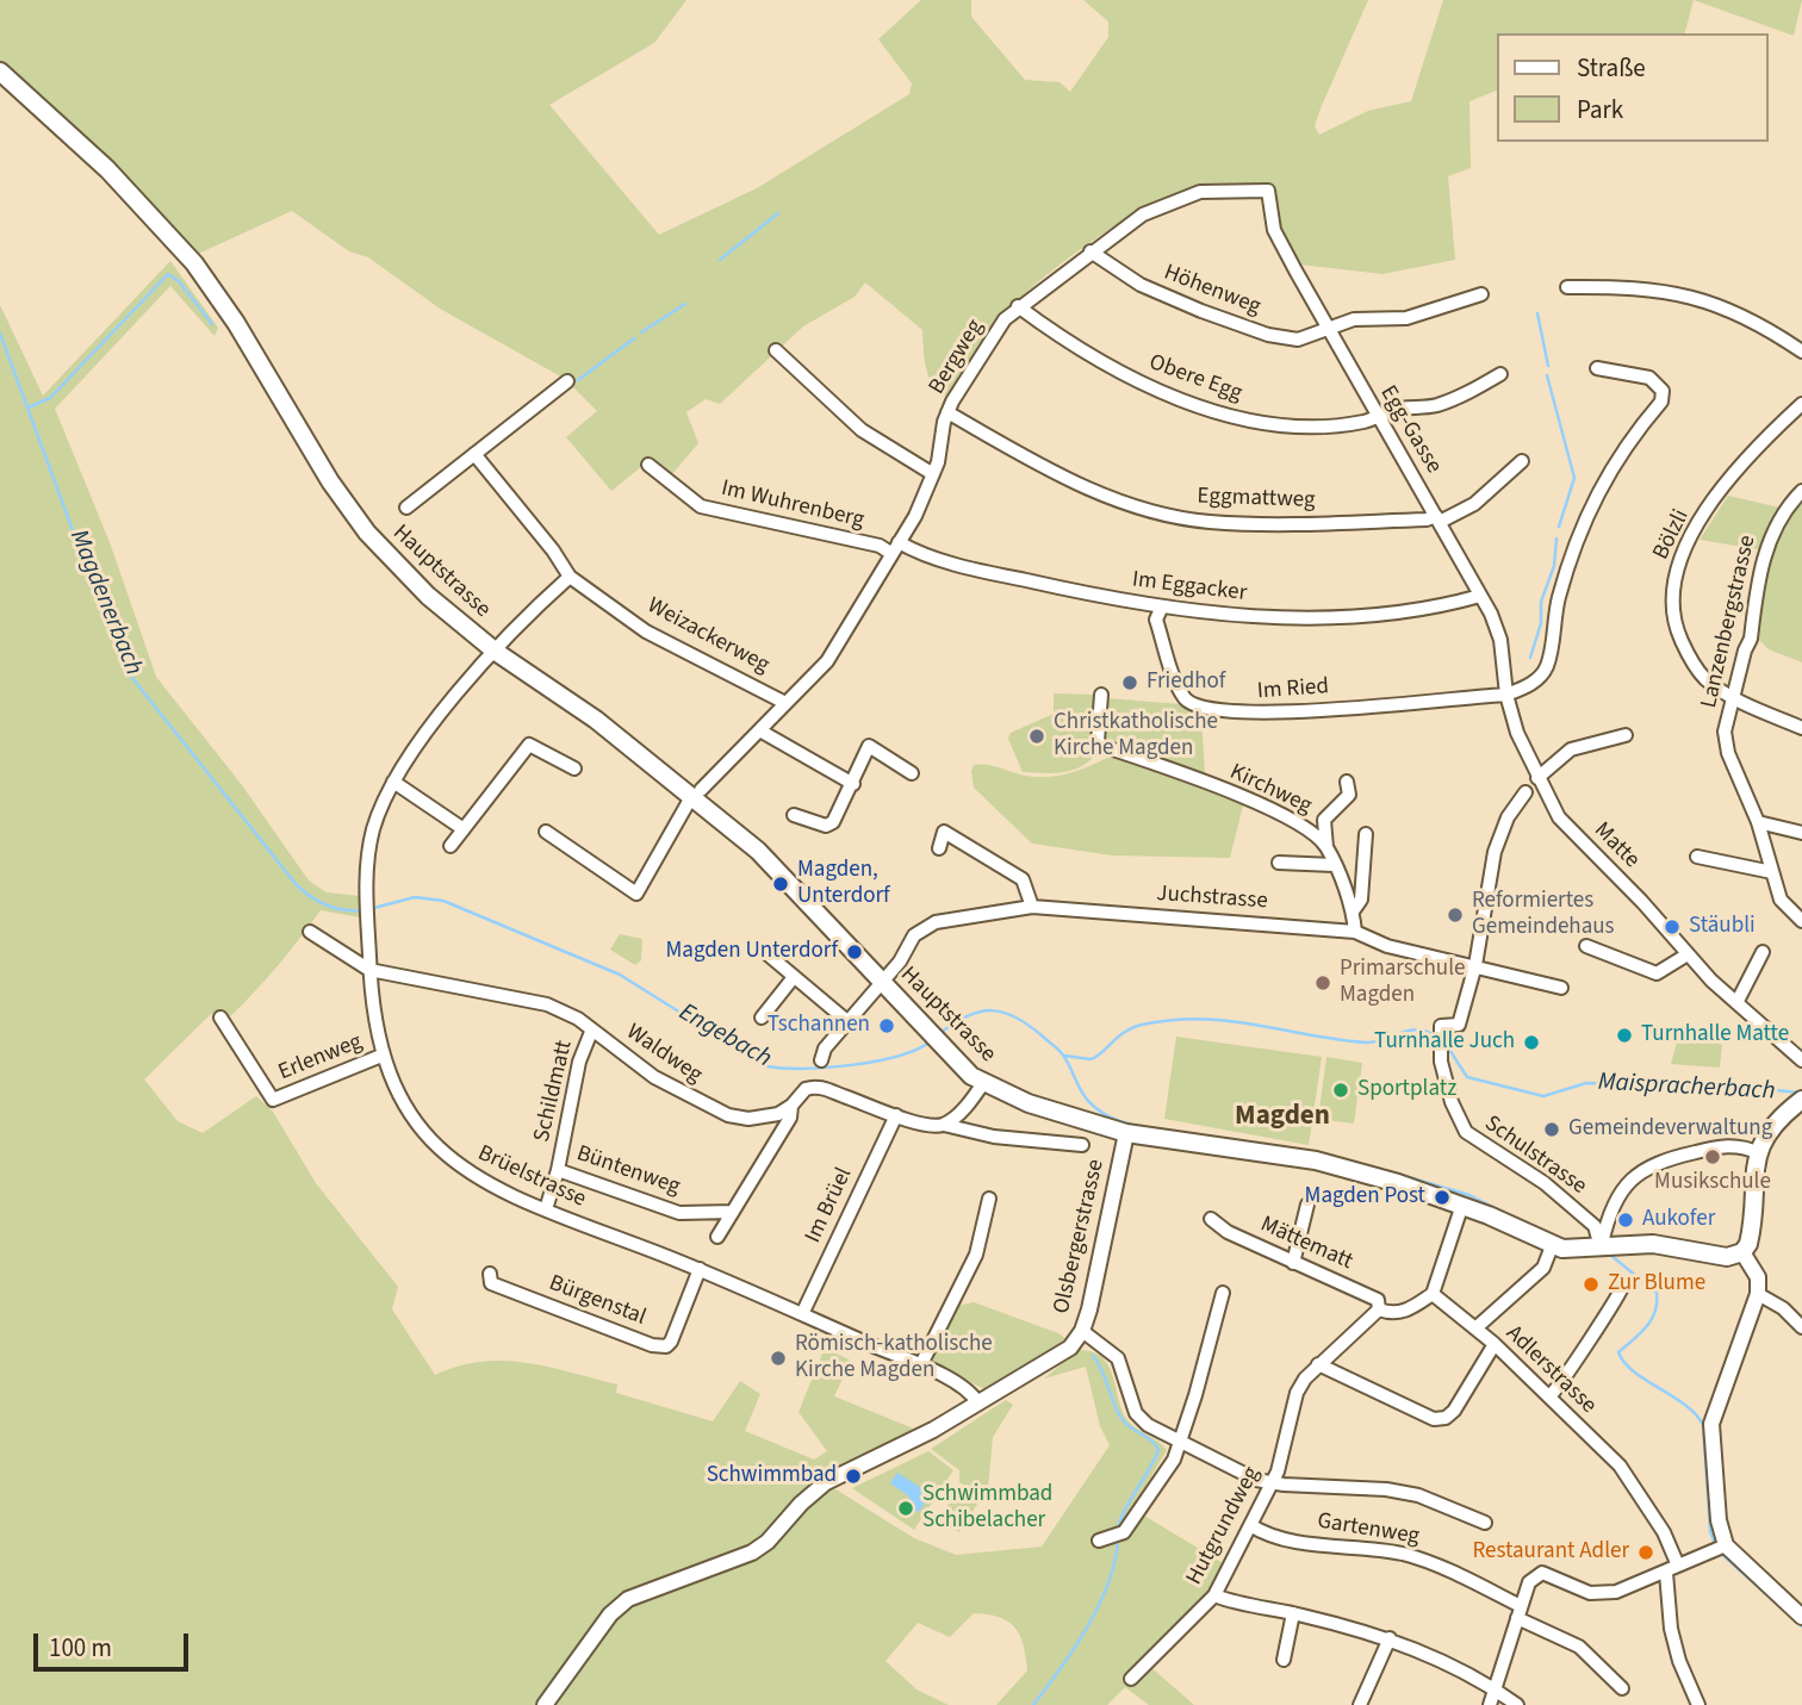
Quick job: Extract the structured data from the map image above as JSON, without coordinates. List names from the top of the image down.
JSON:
{
  "streets": {
    "main road": ["Hauptstrasse"],
    "street": [
      "Höhenweg",
      "Bergweg",
      "Obere Egg",
      "Egg-Gasse",
      "Eggmattweg",
      "Im Wuhrenberg",
      "Bölzli",
      "Im Eggacker",
      "Lanzenbergstrasse",
      "Weizackerweg",
      "Im Ried",
      "Kirchweg",
      "Matte",
      "Juchstrasse",
      "Waldweg",
      "Erlenweg",
      "Schildmatt",
      "Schulstrasse",
      "Büntenweg",
      "Brüelstrasse",
      "Im Brüel",
      "Olsbergerstrasse",
      "Mättematt",
      "Bürgenstal",
      "Adlerstrasse",
      "Hutgrundweg",
      "Gartenweg"
    ]
  },
  "crossings": [
    ["Höhenweg", "Bergweg"],
    ["Höhenweg", "Egg-Gasse"],
    ["Bergweg", "Obere Egg"],
    ["Bergweg", "Egg-Gasse"],
    ["Bergweg", "Eggmattweg"],
    ["Bergweg", "Im Wuhrenberg"],
    ["Bergweg", "Hauptstrasse"],
    ["Bergweg", "Im Eggacker"],
    ["Bergweg", "Weizackerweg"],
    ["Obere Egg", "Egg-Gasse"],
    ["Egg-Gasse", "Eggmattweg"],
    ["Egg-Gasse", "Im Eggacker"],
    ["Egg-Gasse", "Im Ried"],
    ["Egg-Gasse", "Matte"],
    ["Im Wuhrenberg", "Im Eggacker"],
    ["Bölzli", "Lanzenbergstrasse"],
    ["Hauptstrasse", "Juchstrasse"],
    ["Hauptstrasse", "Schulstrasse"],
    ["Hauptstrasse", "Brüelstrasse"],
    ["Hauptstrasse", "Olsbergerstrasse"],
    ["Im Eggacker", "Im Ried"],
    ["Im Ried", "Matte"],
    ["Kirchweg", "Juchstrasse"],
    ["Juchstrasse", "Schulstrasse"],
    ["Waldweg", "Schildmatt"],
    ["Waldweg", "Brüelstrasse"],
    ["Waldweg", "Im Brüel"],
    ["Erlenweg", "Brüelstrasse"],
    ["Schildmatt", "Büntenweg"],
    ["Schildmatt", "Brüelstrasse"],
    ["Brüelstrasse", "Im Brüel"],
    ["Brüelstrasse", "Olsbergerstrasse"],
    ["Brüelstrasse", "Bürgenstal"],
    ["Mättematt", "Hutgrundweg"],
    ["Hutgrundweg", "Gartenweg"]
  ],
  "districts": ["Magden"],
  "water": ["Magdenerbach", "Engebach", "Maispracherbach"],
  "places": [
    "Friedhof",
    "Christkatholische Kirche Magden",
    "Magden, Unterdorf",
    "Reformiertes Gemeindehaus",
    "Stäubli",
    "Magden Unterdorf",
    "Primarschule Magden",
    "Tschannen",
    "Turnhalle Matte",
    "Turnhalle Juch",
    "Sportplatz",
    "Gemeindeverwaltung",
    "Musikschule",
    "Magden Post",
    "Aukofer",
    "Zur Blume",
    "Römisch-katholische Kirche Magden",
    "Schwimmbad",
    "Schwimmbad Schibelacher",
    "Restaurant Adler"
  ],
  "legend": ["Straße", "Park"],
  "scale_bar": "100 m"
}
